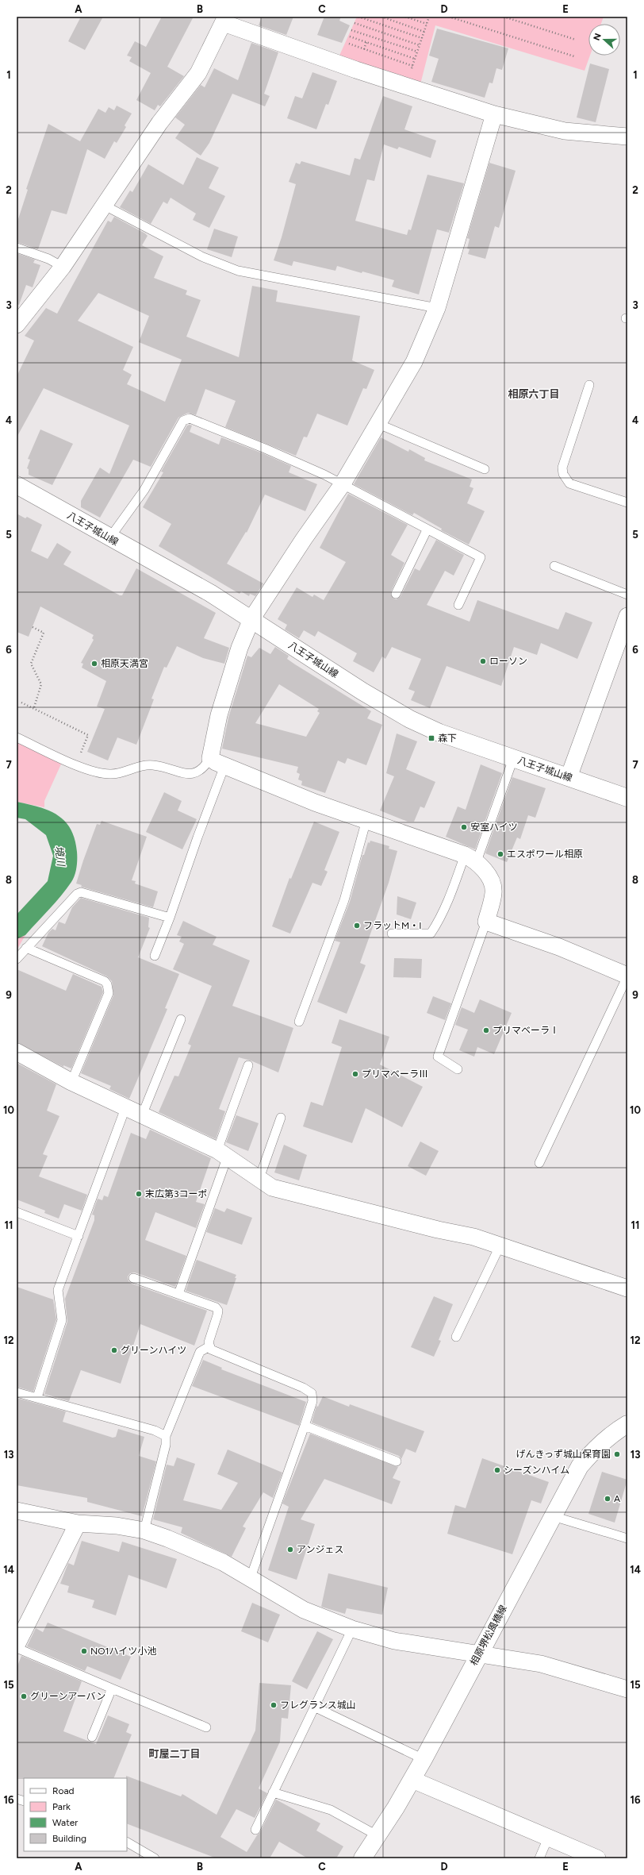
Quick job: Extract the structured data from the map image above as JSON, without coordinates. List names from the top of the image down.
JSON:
{
  "streets": {
    "main road": ["八王子城山線", "相原堺松風橋線"]
  },
  "districts": ["相原六丁目", "町屋二丁目"],
  "water": ["境川"],
  "places": {
    "other": [
      "ローソン",
      "相原天満宮",
      "安室ハイツ",
      "エスポワール相原",
      "フラットM・I",
      "プリマベーラⅠ",
      "プリマベーラⅢ",
      "末広第3コーポ",
      "グリーンハイツ",
      "げんきっず城山保育園",
      "シーズンハイム",
      "A",
      "アンジェス",
      "NO1ハイツ小池",
      "グリーンアーバン",
      "フレグランス城山"
    ],
    "transit": ["森下"]
  },
  "legend": [
    "Road",
    "Park",
    "Water",
    "Building"
  ],
  "north": "left",
  "grid": {
    "columns": [
      "A",
      "B",
      "C",
      "D",
      "E"
    ],
    "rows": [
      "1",
      "2",
      "3",
      "4",
      "5",
      "6",
      "7",
      "8",
      "9",
      "10",
      "11",
      "12",
      "13",
      "14",
      "15",
      "16"
    ]
  }
}
